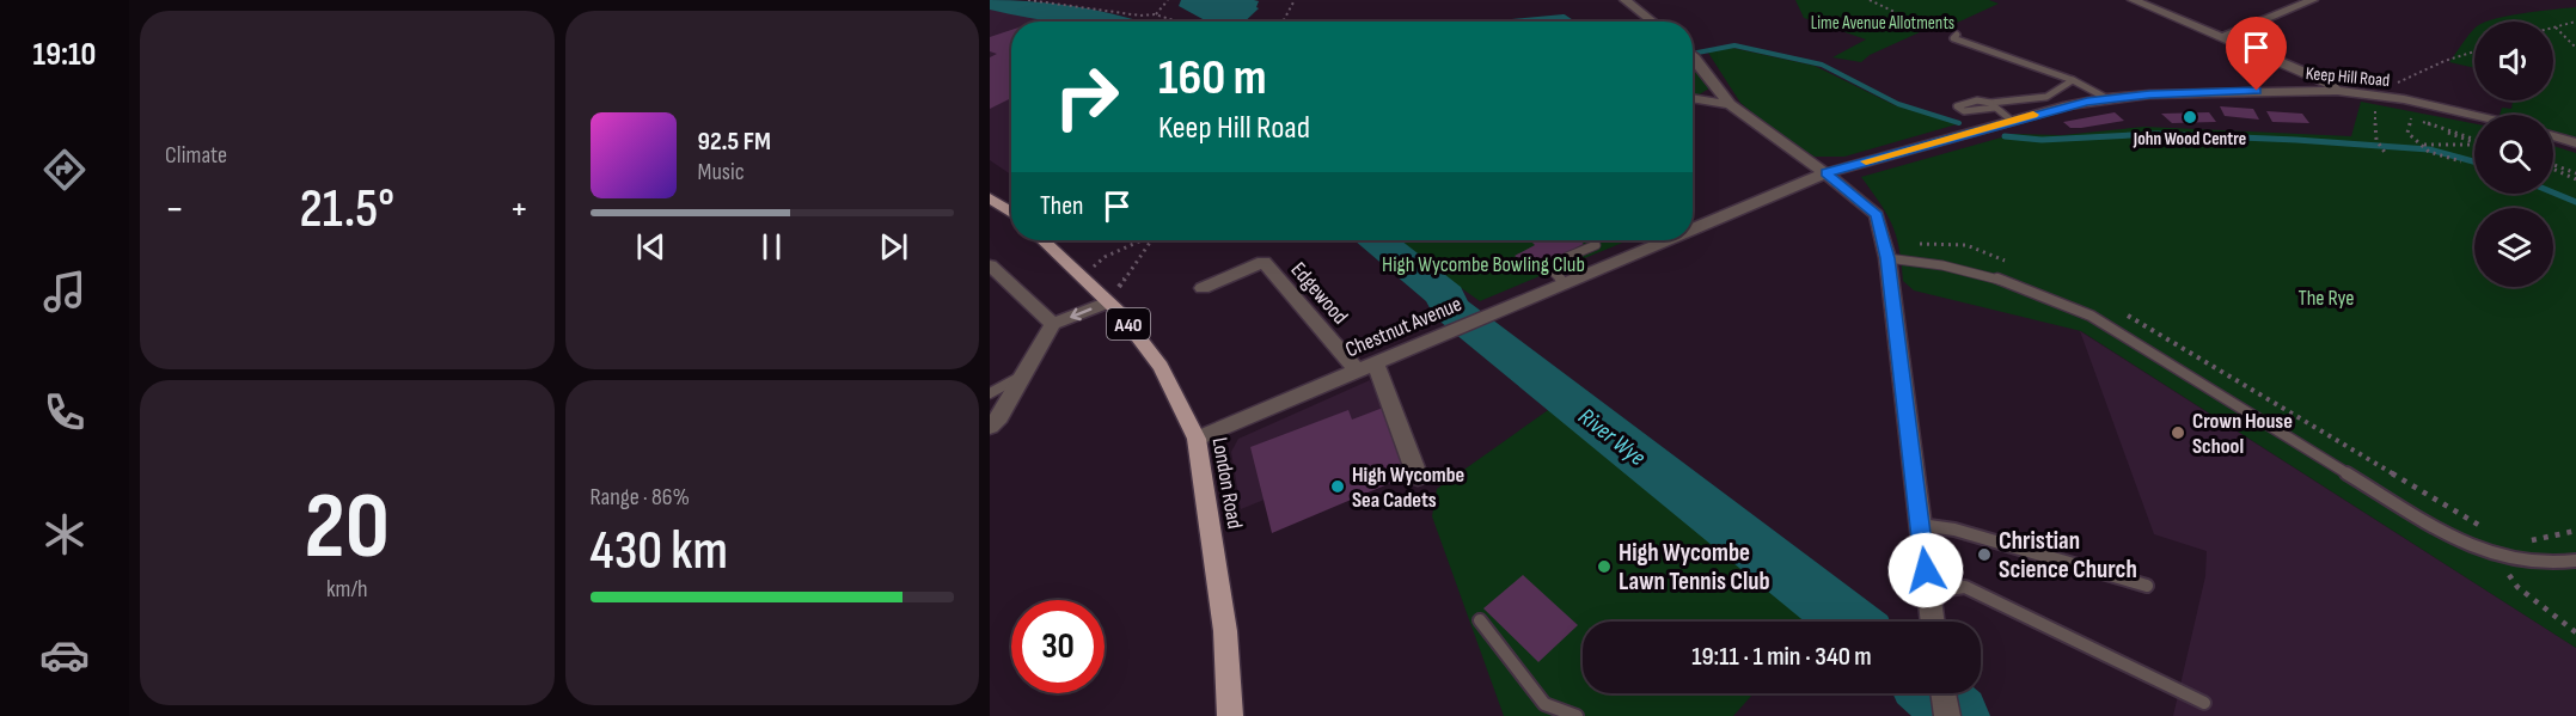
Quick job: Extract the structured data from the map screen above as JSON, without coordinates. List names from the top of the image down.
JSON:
{
  "streets": {
    "main road": ["A40", "London Road"],
    "street": ["Keep Hill Road", "Edgewood", "Chestnut Avenue"]
  },
  "crossings": [
    ["Keep Hill Road", "Chestnut Avenue"],
    ["Edgewood", "Chestnut Avenue"],
    ["Chestnut Avenue", "London Road"]
  ],
  "water": ["River Wye"],
  "parks": ["Lime Avenue Allotments", "High Wycombe Bowling Club", "The Rye"],
  "places": [
    "John Wood Centre",
    "Crown House School",
    "High Wycombe Sea Cadets",
    "Christian Science Church",
    "High Wycombe Lawn Tennis Club"
  ],
  "page": {
    "tabs": "19:10",
    "tile": [
      "Climate",
      ["20", "km/h"],
      ["Range · 86%", "430 km"]
    ],
    "turn": ["160 m", "Keep Hill Road"],
    "song": ["92.5 FM", "Music"],
    "then": "Then",
    "heat": ["−", "21.5°", "+"],
    "limit": "30",
    "trip": "19:11 · 1 min · 340 m"
  }
}
